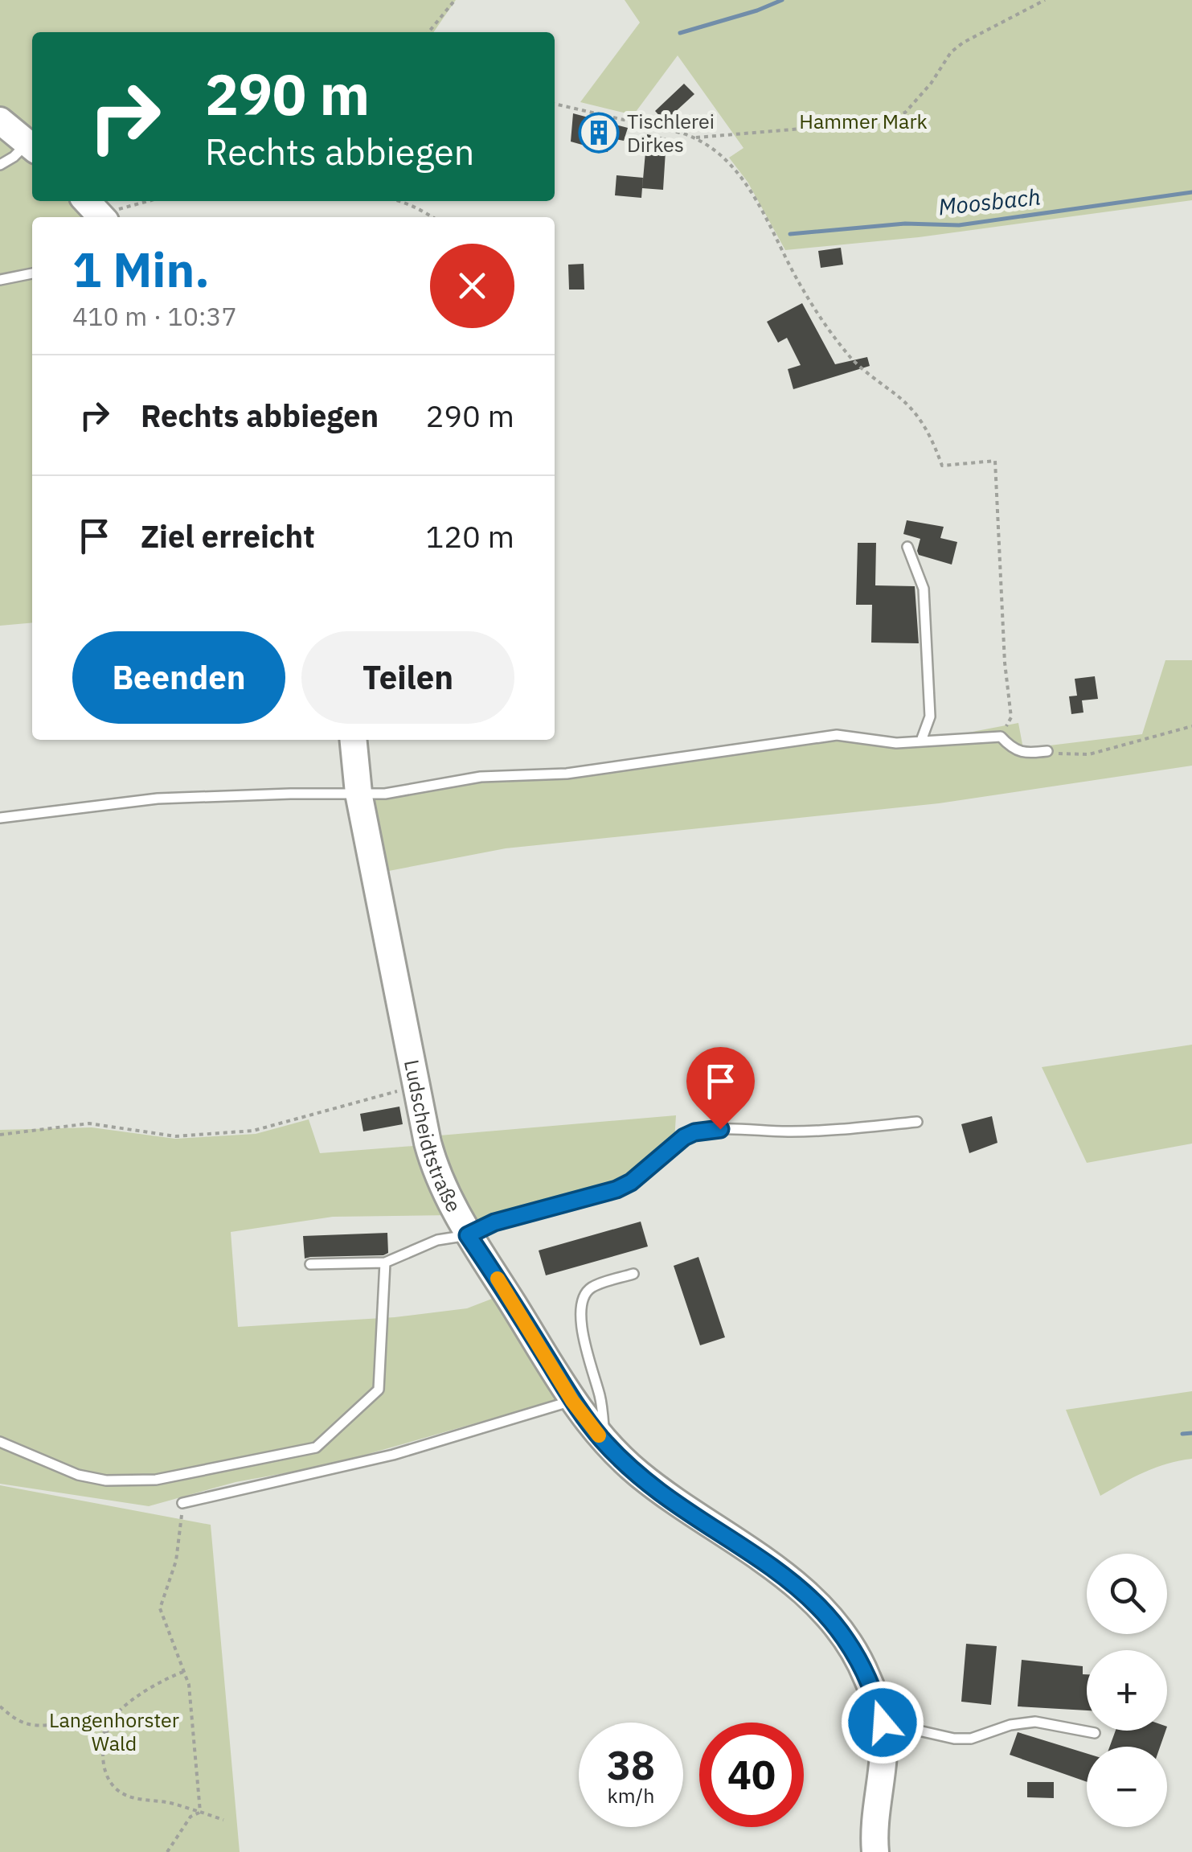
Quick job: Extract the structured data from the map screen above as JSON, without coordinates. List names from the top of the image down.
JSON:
{
  "streets": {
    "street": ["Ludscheidtstraße"]
  },
  "water": ["Moosbach"],
  "parks": ["Hammer Mark", "Langenhorster Wald"],
  "places": {
    "building": ["Tischlerei Dirkes"]
  },
  "page": {
    "turn": ["290 m", "Rechts abbiegen"],
    "heading": ["1 Min.", "410 m · 10:37"],
    "list": [
      {
        "name": "Rechts abbiegen",
        "value": "290 m"
      },
      {
        "name": "Ziel erreicht",
        "value": "120 m"
      }
    ],
    "buttons": ["Beenden", "Teilen"],
    "map_buttons": ["+", "−"],
    "speed": "38 km/h",
    "limit": "40"
  }
}
